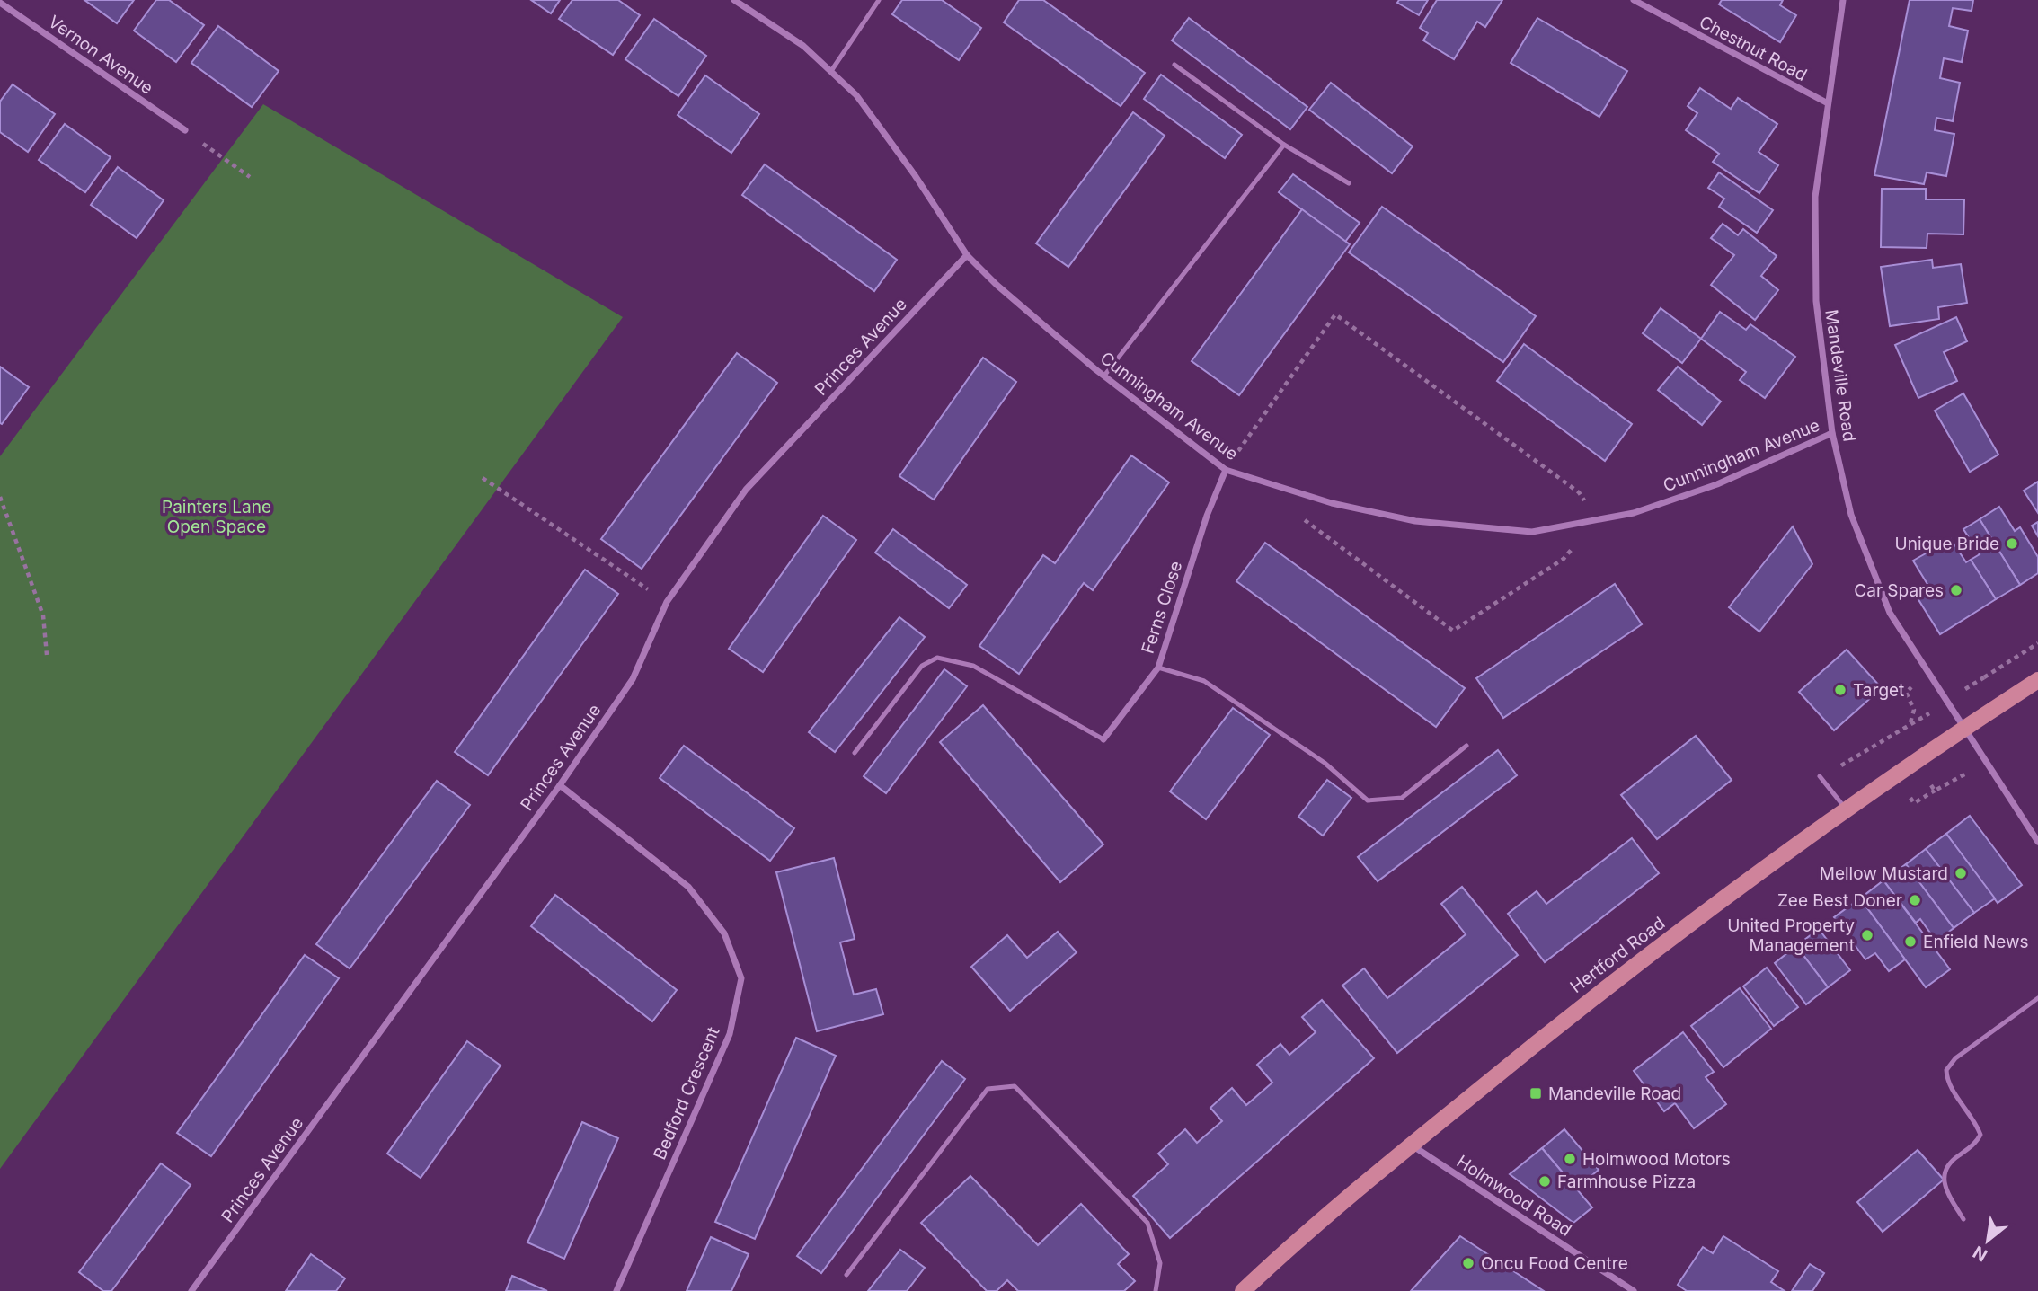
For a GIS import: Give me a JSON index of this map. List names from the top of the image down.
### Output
{
  "streets": {
    "main road": ["Hertford Road"],
    "street": [
      "Chestnut Road",
      "Vernon Avenue",
      "Princes Avenue",
      "Mandeville Road",
      "Cunningham Avenue",
      "Ferns Close",
      "Bedford Crescent",
      "Holmwood Road"
    ]
  },
  "crossings": [
    ["Chestnut Road", "Mandeville Road"],
    ["Princes Avenue", "Cunningham Avenue"],
    ["Princes Avenue", "Bedford Crescent"],
    ["Mandeville Road", "Cunningham Avenue"],
    ["Mandeville Road", "Hertford Road"],
    ["Cunningham Avenue", "Ferns Close"],
    ["Hertford Road", "Holmwood Road"]
  ],
  "parks": ["Painters Lane Open Space"],
  "places": {
    "other": [
      "Unique Bride",
      "Car Spares",
      "Target",
      "Mellow Mustard",
      "Zee Best Doner",
      "United Property Management",
      "Enfield News",
      "Holmwood Motors",
      "Farmhouse Pizza",
      "Oncu Food Centre"
    ],
    "transit": ["Mandeville Road"]
  },
  "north": "bottom left"
}
